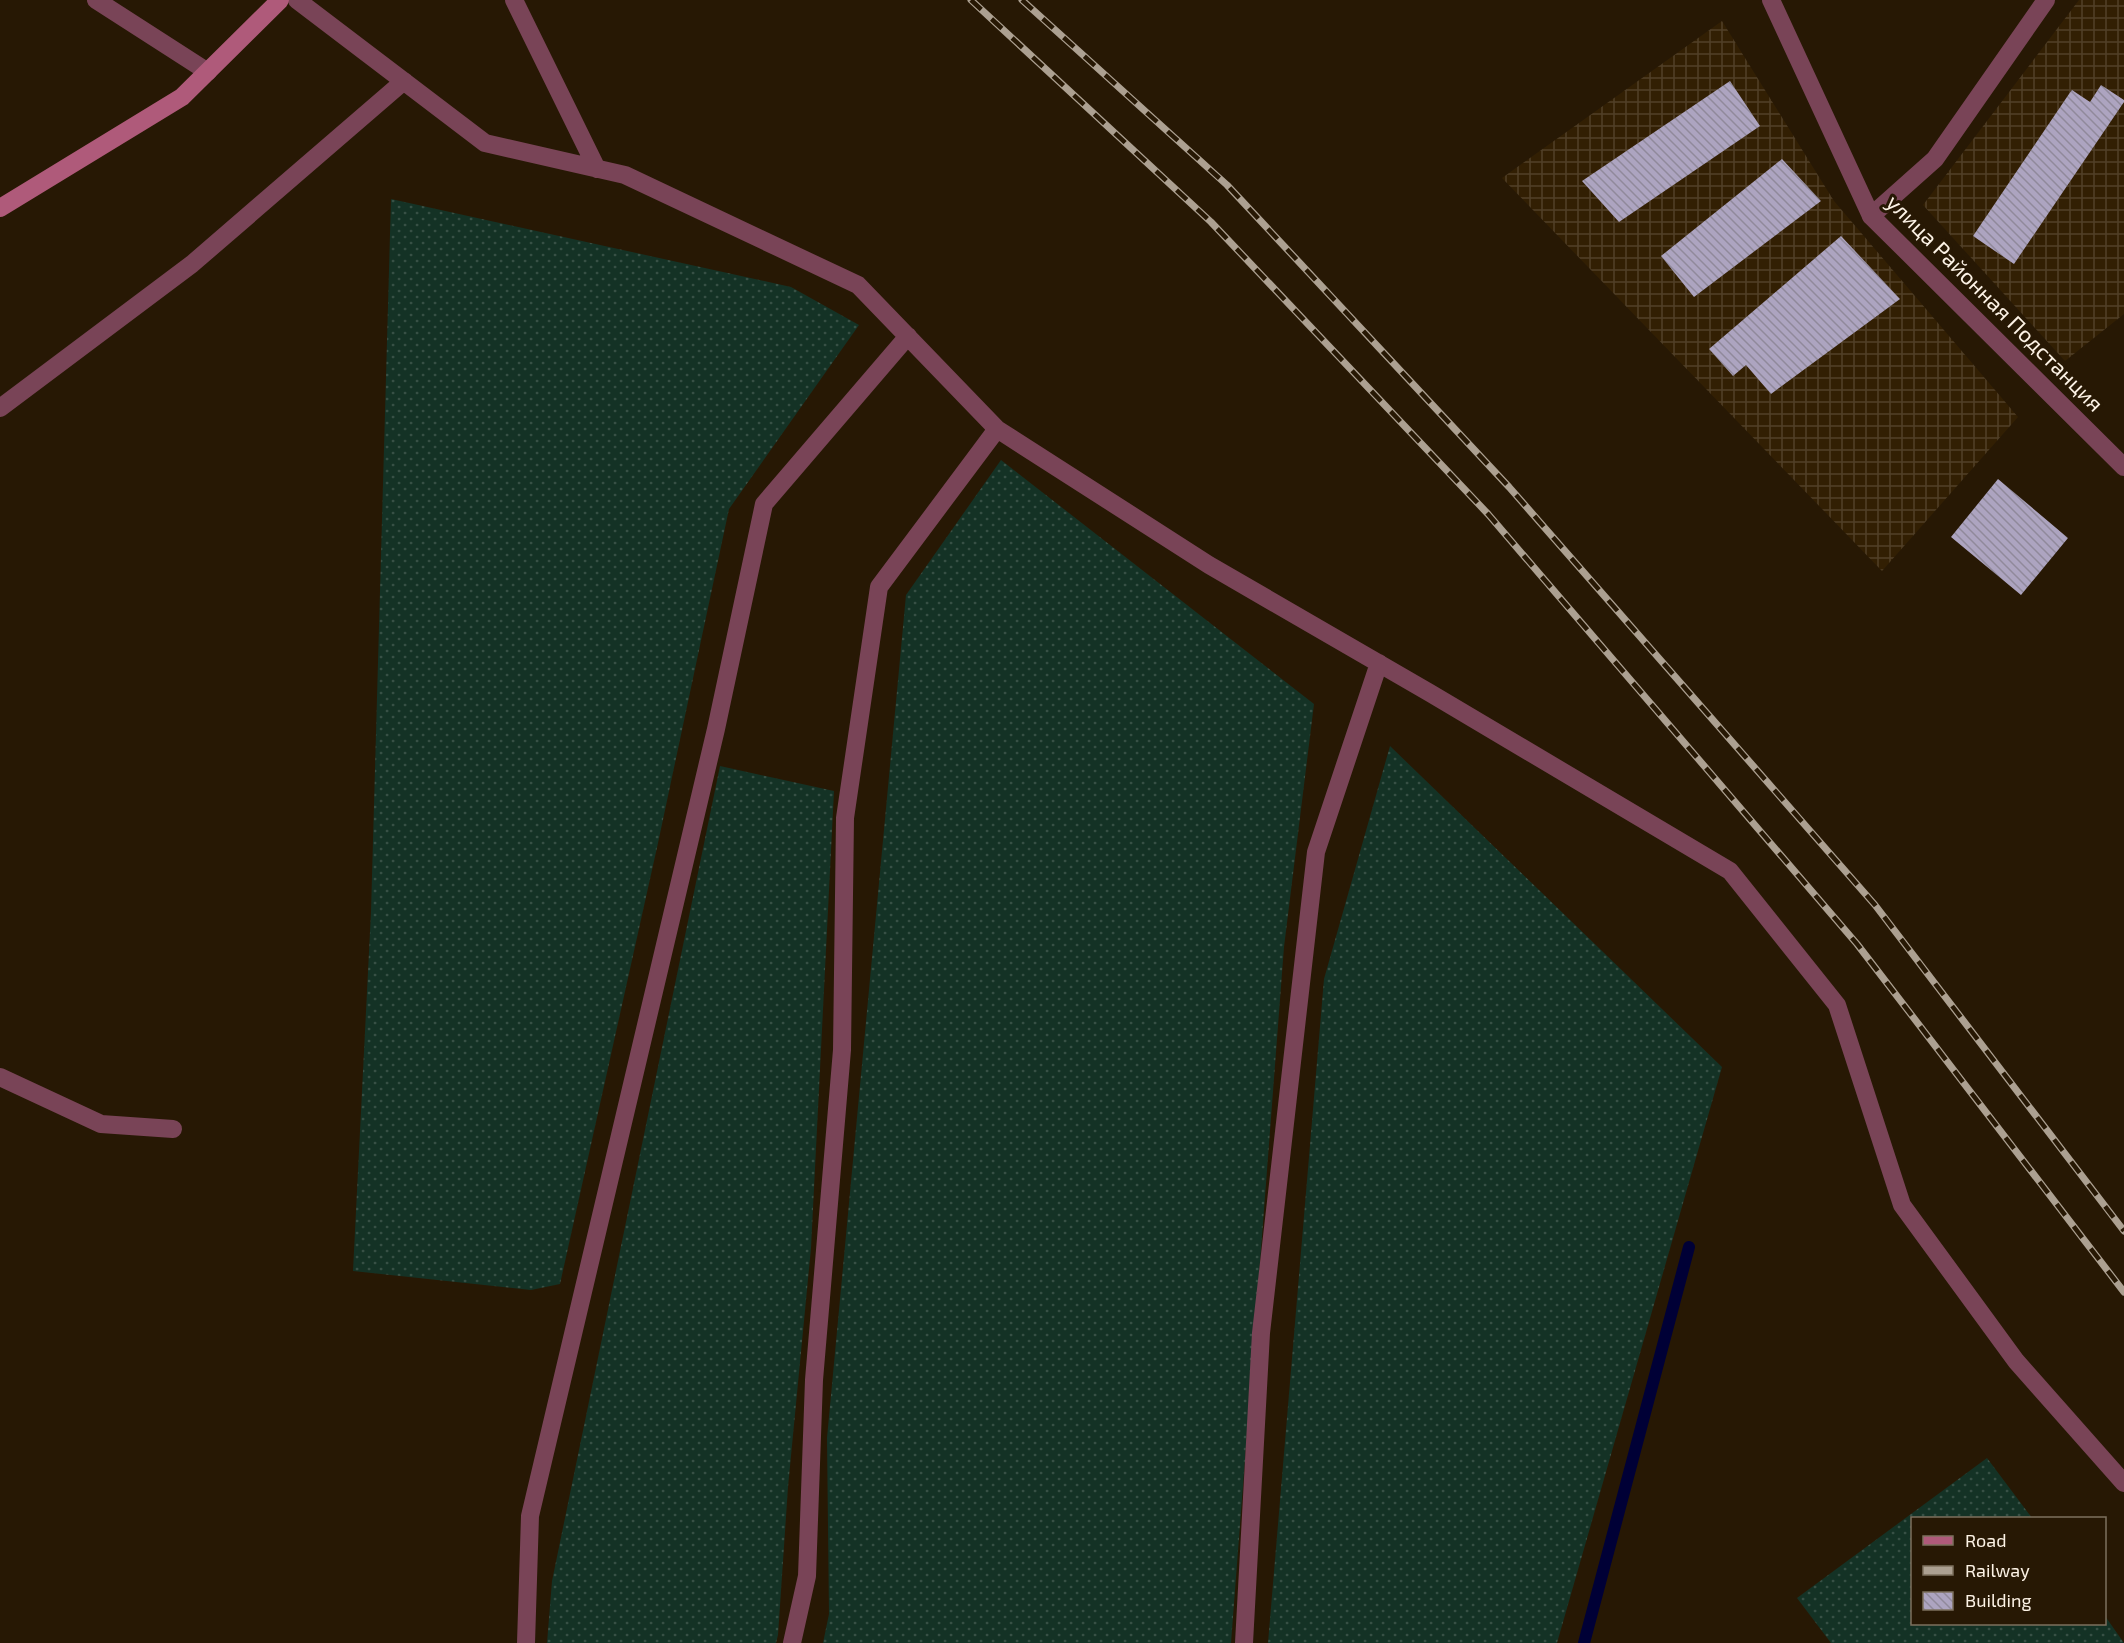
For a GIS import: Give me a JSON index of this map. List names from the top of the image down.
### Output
{
  "streets": {
    "street": ["улица Районная Подстанция"]
  },
  "legend": ["Road", "Railway", "Building"]
}
